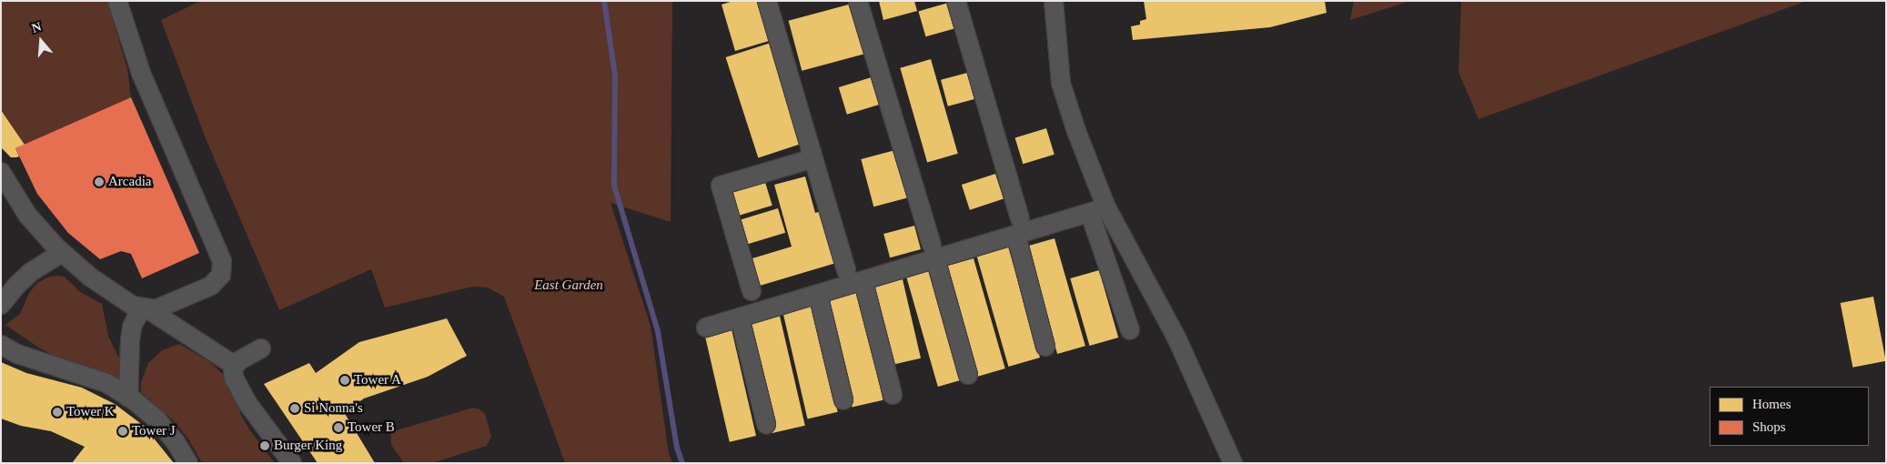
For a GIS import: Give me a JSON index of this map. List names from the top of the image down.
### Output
{
  "parks": ["East Garden"],
  "places": [
    "Arcadia",
    "Tower A",
    "Si Nonna's",
    "Tower K",
    "Tower B",
    "Tower J",
    "Burger King"
  ],
  "legend": ["Homes", "Shops"],
  "north": "top"
}
